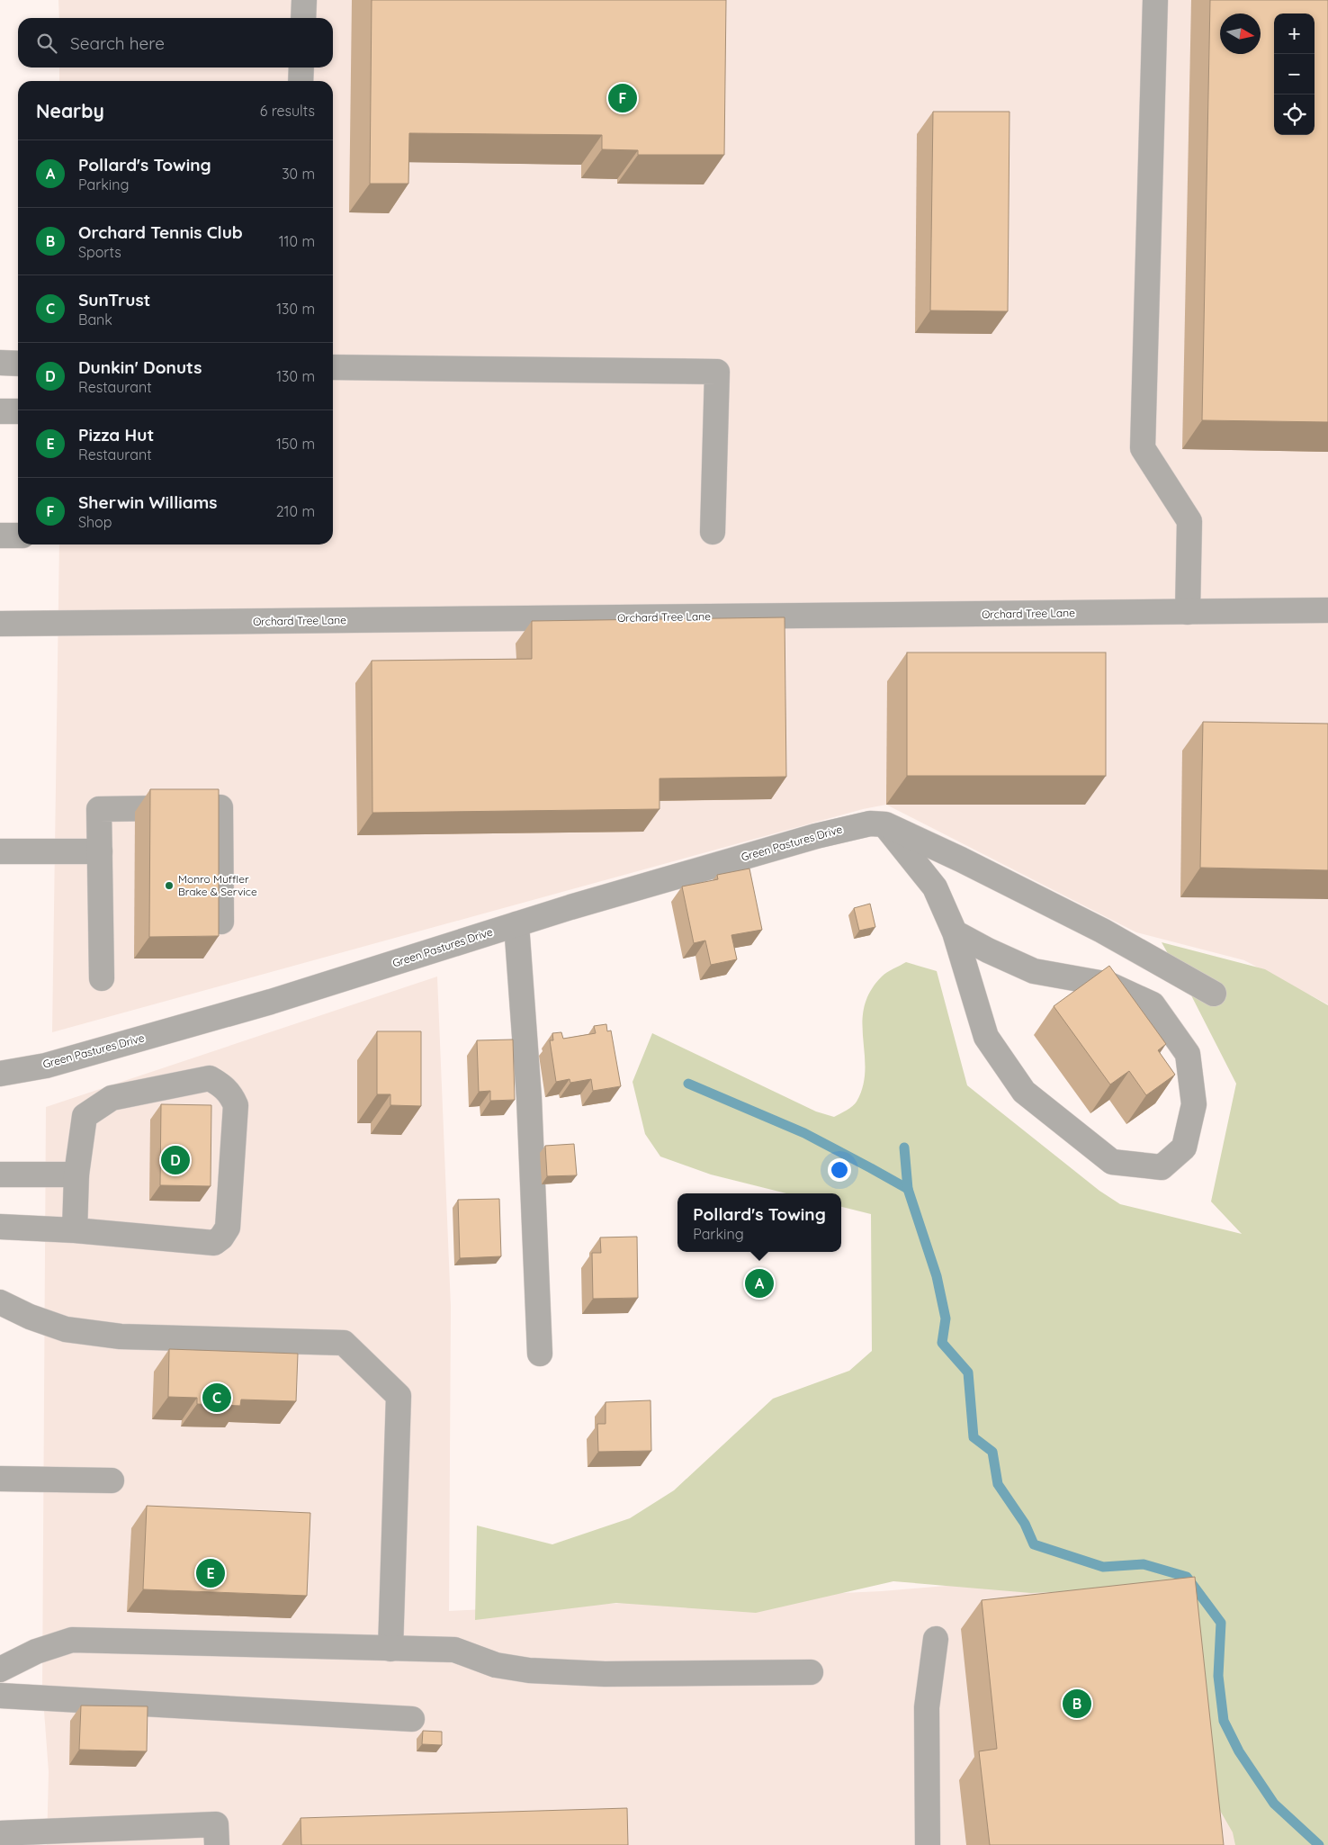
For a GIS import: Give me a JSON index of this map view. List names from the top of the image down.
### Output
{
  "streets": {
    "street": ["Orchard Tree Lane", "Green Pastures Drive"]
  },
  "places": ["Monro Muffler Brake & Service"],
  "north": "right",
  "page": {
    "map_buttons": ["+", "−"],
    "search": "Search here",
    "heading": ["Nearby", "6 results"],
    "pins": [
      "F",
      "D",
      "A",
      "C",
      "E",
      "B"
    ],
    "list": [
      {
        "mark": "A",
        "name": "Pollard's Towing",
        "note": "Parking",
        "value": "30 m"
      },
      {
        "mark": "B",
        "name": "Orchard Tennis Club",
        "note": "Sports",
        "value": "110 m"
      },
      {
        "mark": "C",
        "name": "SunTrust",
        "note": "Bank",
        "value": "130 m"
      },
      {
        "mark": "D",
        "name": "Dunkin' Donuts",
        "note": "Restaurant",
        "value": "130 m"
      },
      {
        "mark": "E",
        "name": "Pizza Hut",
        "note": "Restaurant",
        "value": "150 m"
      },
      {
        "mark": "F",
        "name": "Sherwin Williams",
        "note": "Shop",
        "value": "210 m"
      }
    ],
    "popup": ["Pollard's Towing", "Parking"]
  }
}
